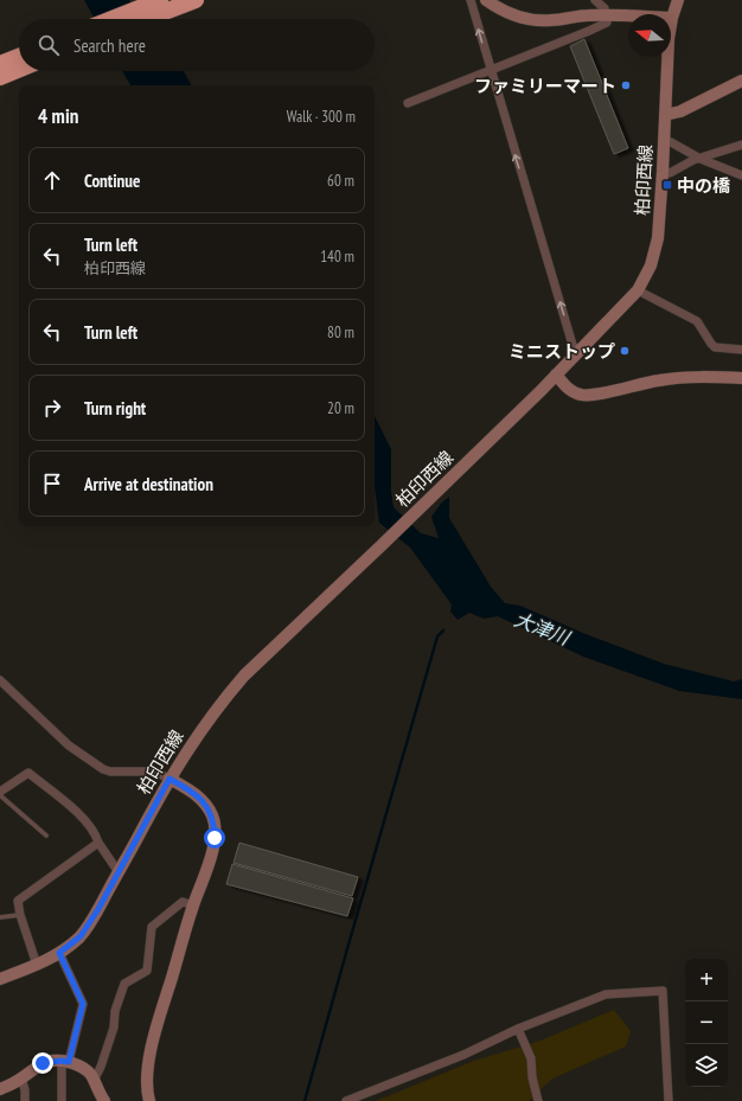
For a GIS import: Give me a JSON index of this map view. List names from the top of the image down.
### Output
{
  "streets": {
    "main road": ["柏印西線"]
  },
  "water": ["大津川"],
  "places": {
    "other": ["ファミリーマート", "ミニストップ"],
    "transit": ["中の橋"]
  },
  "north": "left",
  "page": {
    "search": "Search here",
    "heading": ["4 min", "Walk · 300 m"],
    "list": [
      ["Continue", "60 m"],
      ["Turn left", "柏印西線", "140 m"],
      ["Turn left", "80 m"],
      ["Turn right", "20 m"],
      "Arrive at destination"
    ],
    "map_buttons": ["+", "−"]
  }
}
